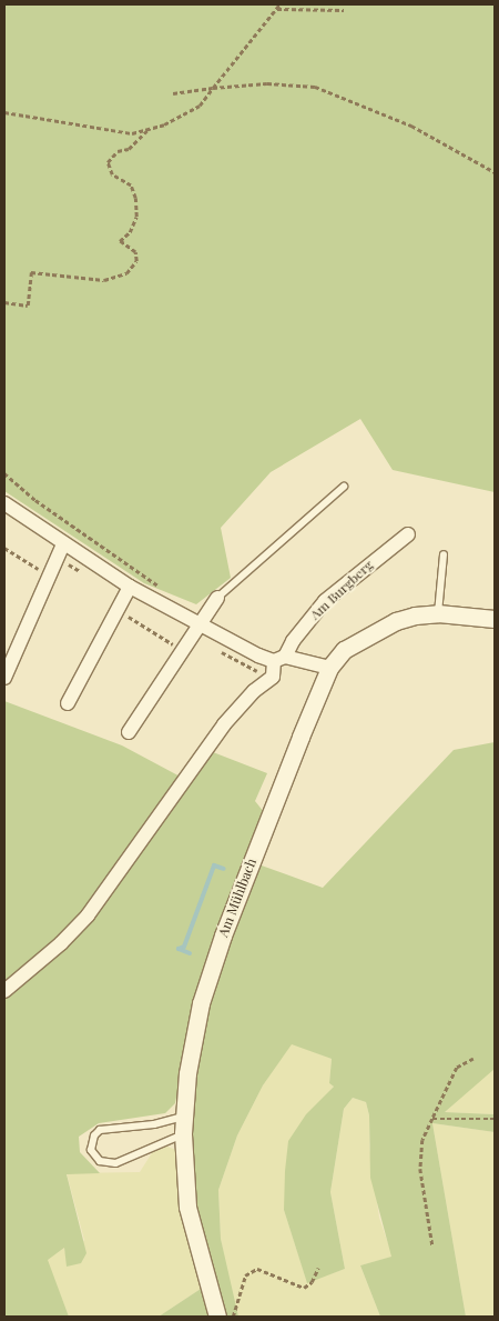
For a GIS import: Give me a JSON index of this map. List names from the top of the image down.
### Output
{
  "streets": {
    "street": ["Am Burgberg", "Am Mühlbach"]
  }
}
